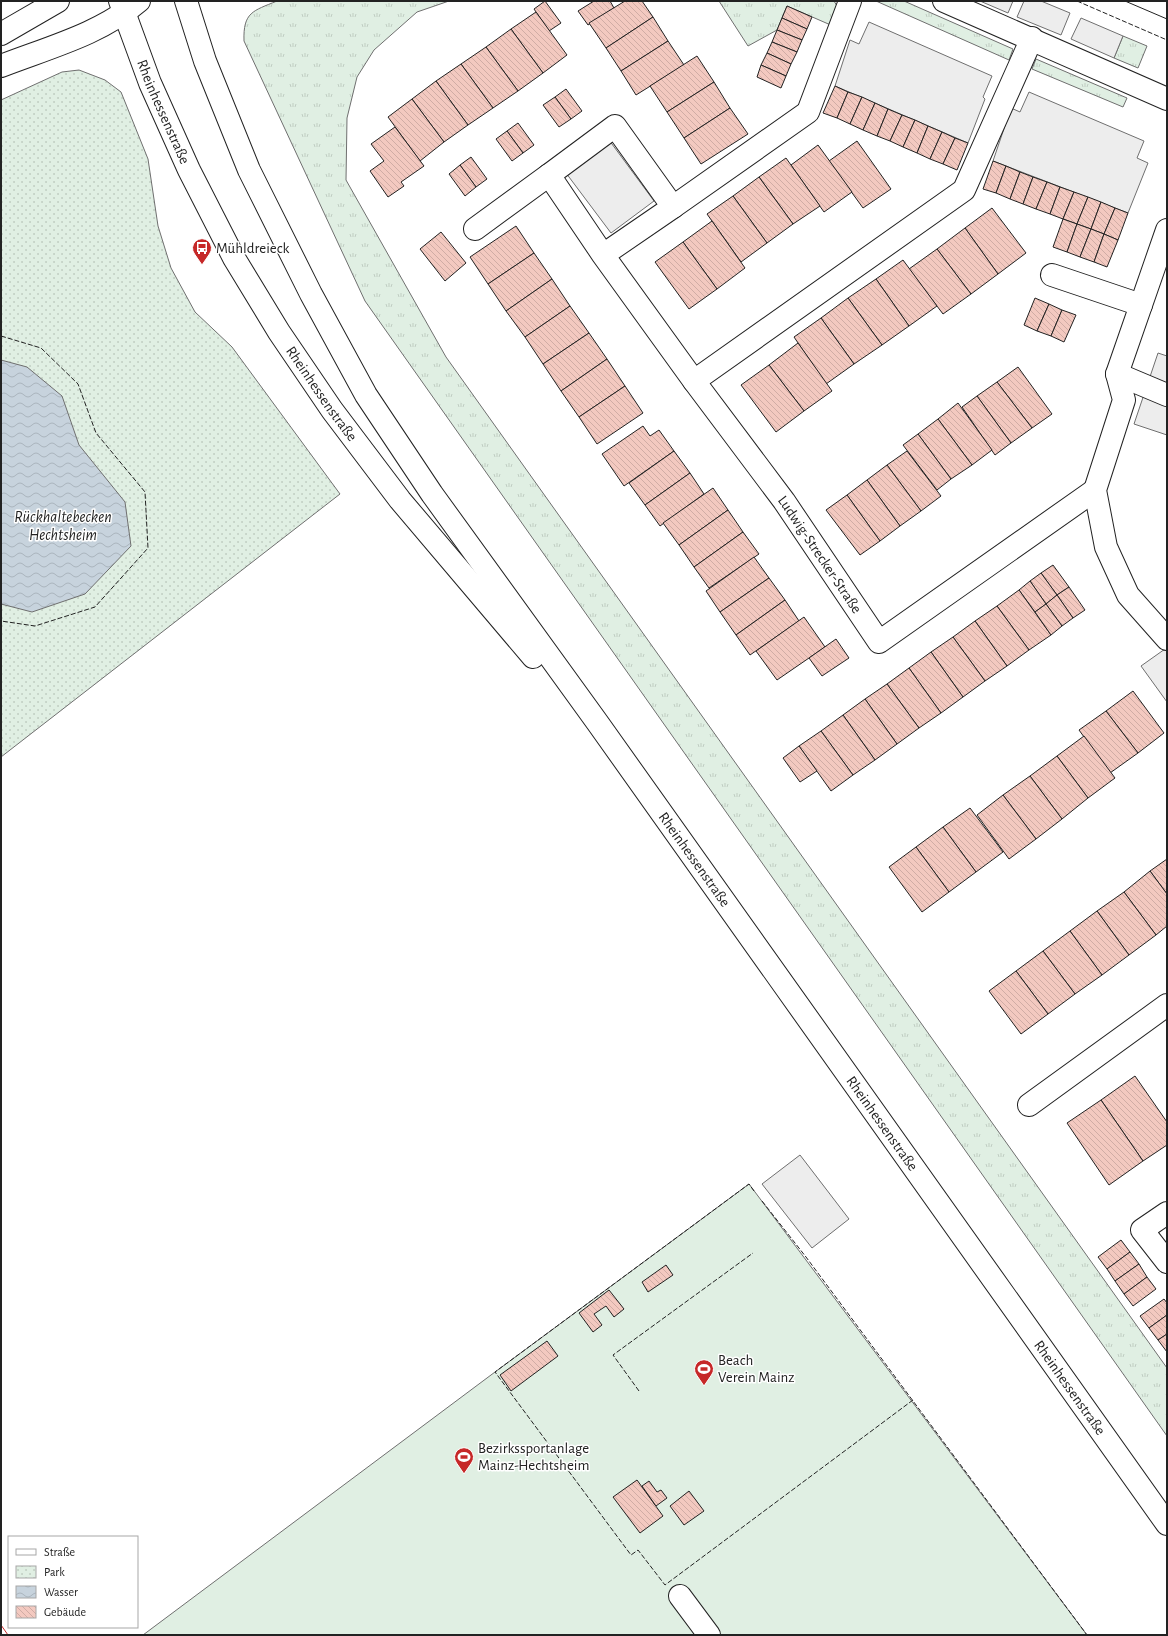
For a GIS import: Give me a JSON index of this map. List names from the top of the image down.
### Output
{
  "streets": {
    "main road": ["Rheinhessenstraße", "Ludwig-Strecker-Straße"]
  },
  "water": ["Rückhaltebecken Hechtsheim"],
  "places": {
    "bus stop": ["Mühldreieck"],
    "sports": ["Beach Verein Mainz", "Bezirkssportanlage Mainz-Hechtsheim"]
  },
  "legend": [
    "Straße",
    "Park",
    "Wasser",
    "Gebäude"
  ]
}
